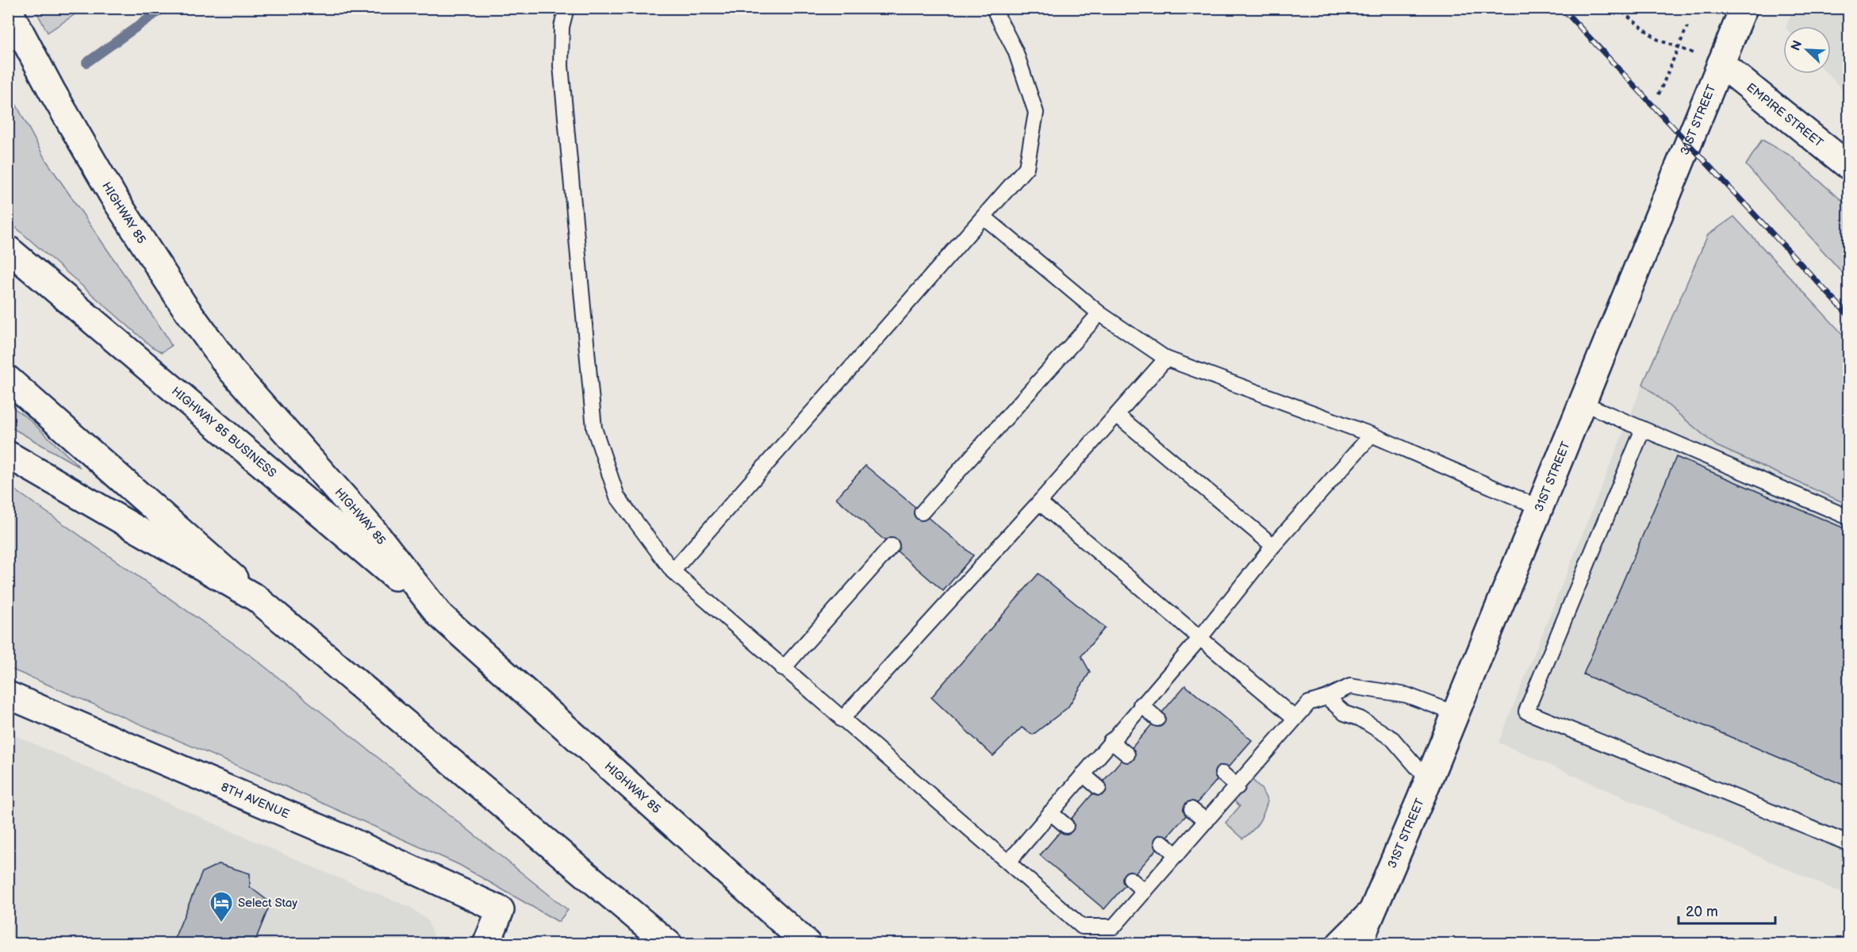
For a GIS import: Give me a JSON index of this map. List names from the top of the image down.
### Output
{
  "streets": {
    "main road": [
      "EMPIRE STREET",
      "31ST STREET",
      "HIGHWAY 85",
      "HIGHWAY 85 BUSINESS",
      "8TH AVENUE"
    ]
  },
  "crossings": [
    ["EMPIRE STREET", "31ST STREET"],
    ["HIGHWAY 85", "HIGHWAY 85 BUSINESS"]
  ],
  "places": {
    "hotel": ["Select Stay"]
  },
  "scale_bar": "20 m",
  "north": "top left"
}
